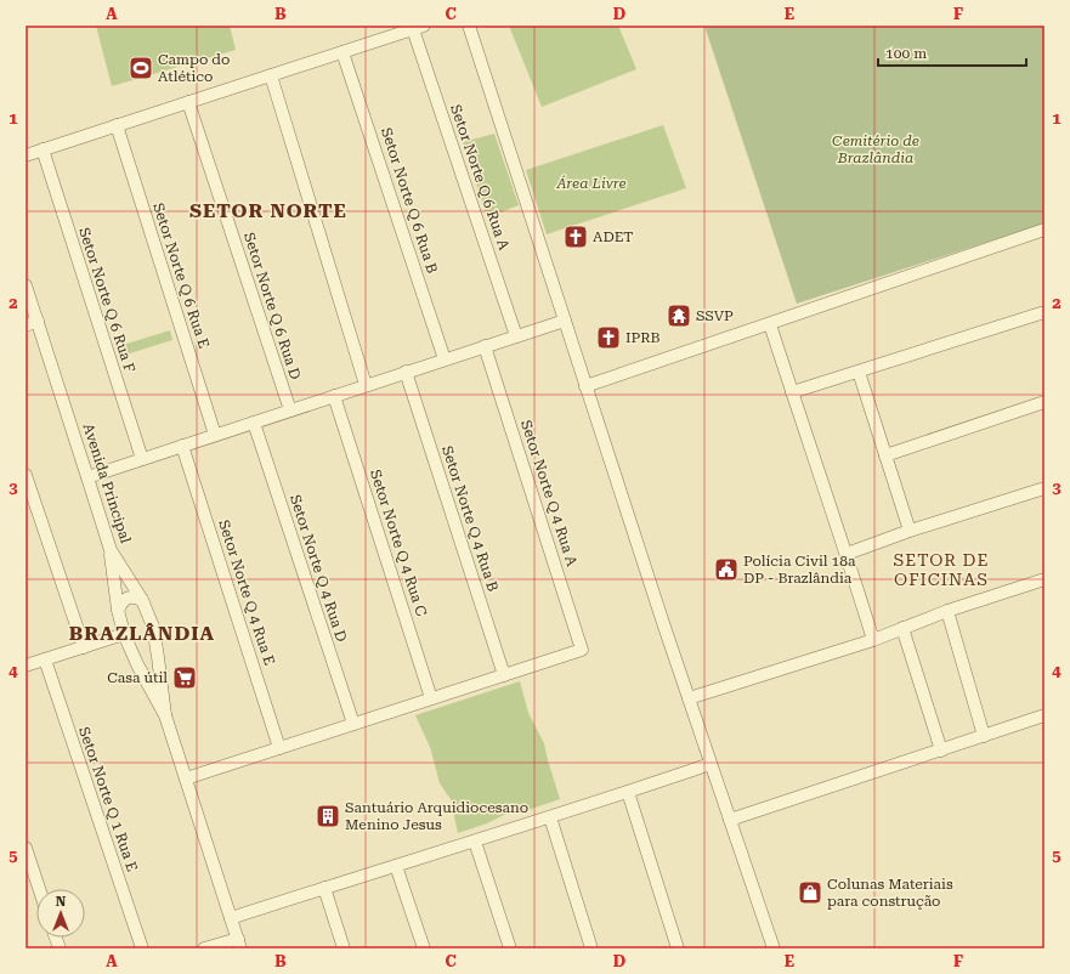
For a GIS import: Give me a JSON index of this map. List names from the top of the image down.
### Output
{
  "streets": {
    "street": [
      "Setor Norte Q 6 Rua A",
      "Setor Norte Q 6 Rua B",
      "Setor Norte Q 6 Rua E",
      "Setor Norte Q 6 Rua F",
      "Setor Norte Q 6 Rua D",
      "Avenida Principal",
      "Setor Norte Q 4 Rua A",
      "Setor Norte Q 4 Rua B",
      "Setor Norte Q 4 Rua C",
      "Setor Norte Q 4 Rua D",
      "Setor Norte Q 4 Rua E",
      "Setor Norte Q 1 Rua E"
    ]
  },
  "crossings": [
    ["Setor Norte Q 4 Rua A", "Setor Norte Q 4 Rua B"]
  ],
  "districts": ["SETOR NORTE", "SETOR DE OFICINAS", "BRAZLÂNDIA"],
  "parks": ["Cemitério de Brazlândia", "Área Livre"],
  "places": {
    "sports": ["Campo do Atlético"],
    "church": ["ADET", "IPRB"],
    "temple": ["SSVP"],
    "public building": ["Polícia Civil 18a DP - Brazlândia"],
    "supermarket": ["Casa útil"],
    "building": ["Santuário Arquidiocesano Menino Jesus"],
    "shop": ["Colunas Materiais para construção"]
  },
  "scale_bar": "100 m",
  "north": "top",
  "grid": {
    "columns": [
      "A",
      "B",
      "C",
      "D",
      "E",
      "F"
    ],
    "rows": [
      "1",
      "2",
      "3",
      "4",
      "5"
    ]
  }
}
